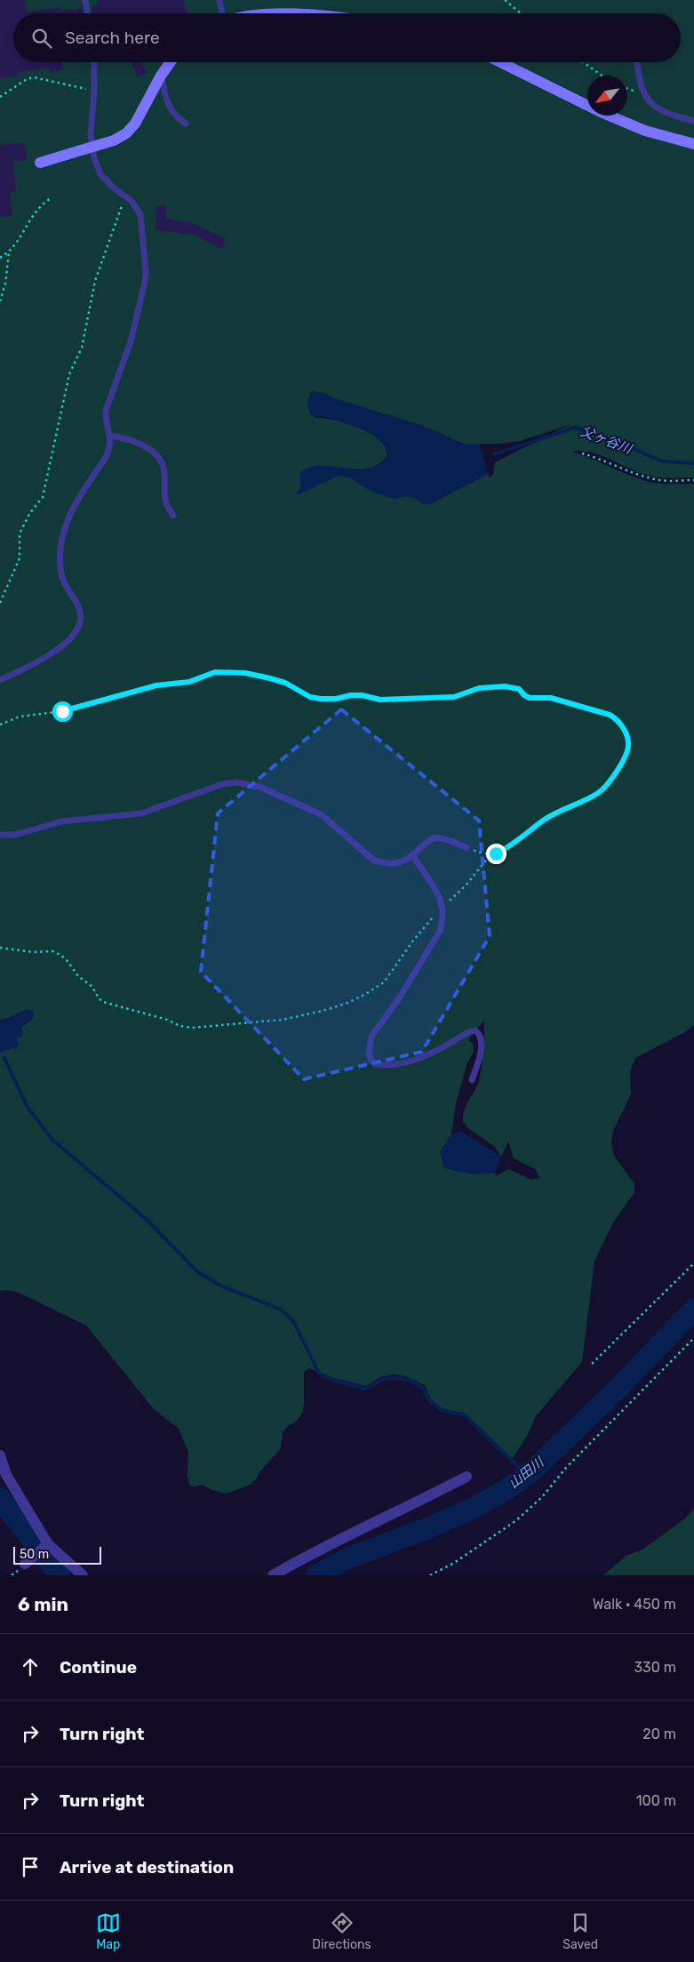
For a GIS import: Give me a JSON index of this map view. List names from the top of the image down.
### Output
{
  "water": ["父ヶ谷川", "山田川"],
  "scale_bar": "50 m",
  "north": "bottom left",
  "page": {
    "search": "Search here",
    "scale": "50 m",
    "heading": ["6 min", "Walk · 450 m"],
    "list": [
      ["Continue", "330 m"],
      ["Turn right", "20 m"],
      ["Turn right", "100 m"],
      "Arrive at destination"
    ],
    "nav": ["Map", "Directions", "Saved"]
  }
}
